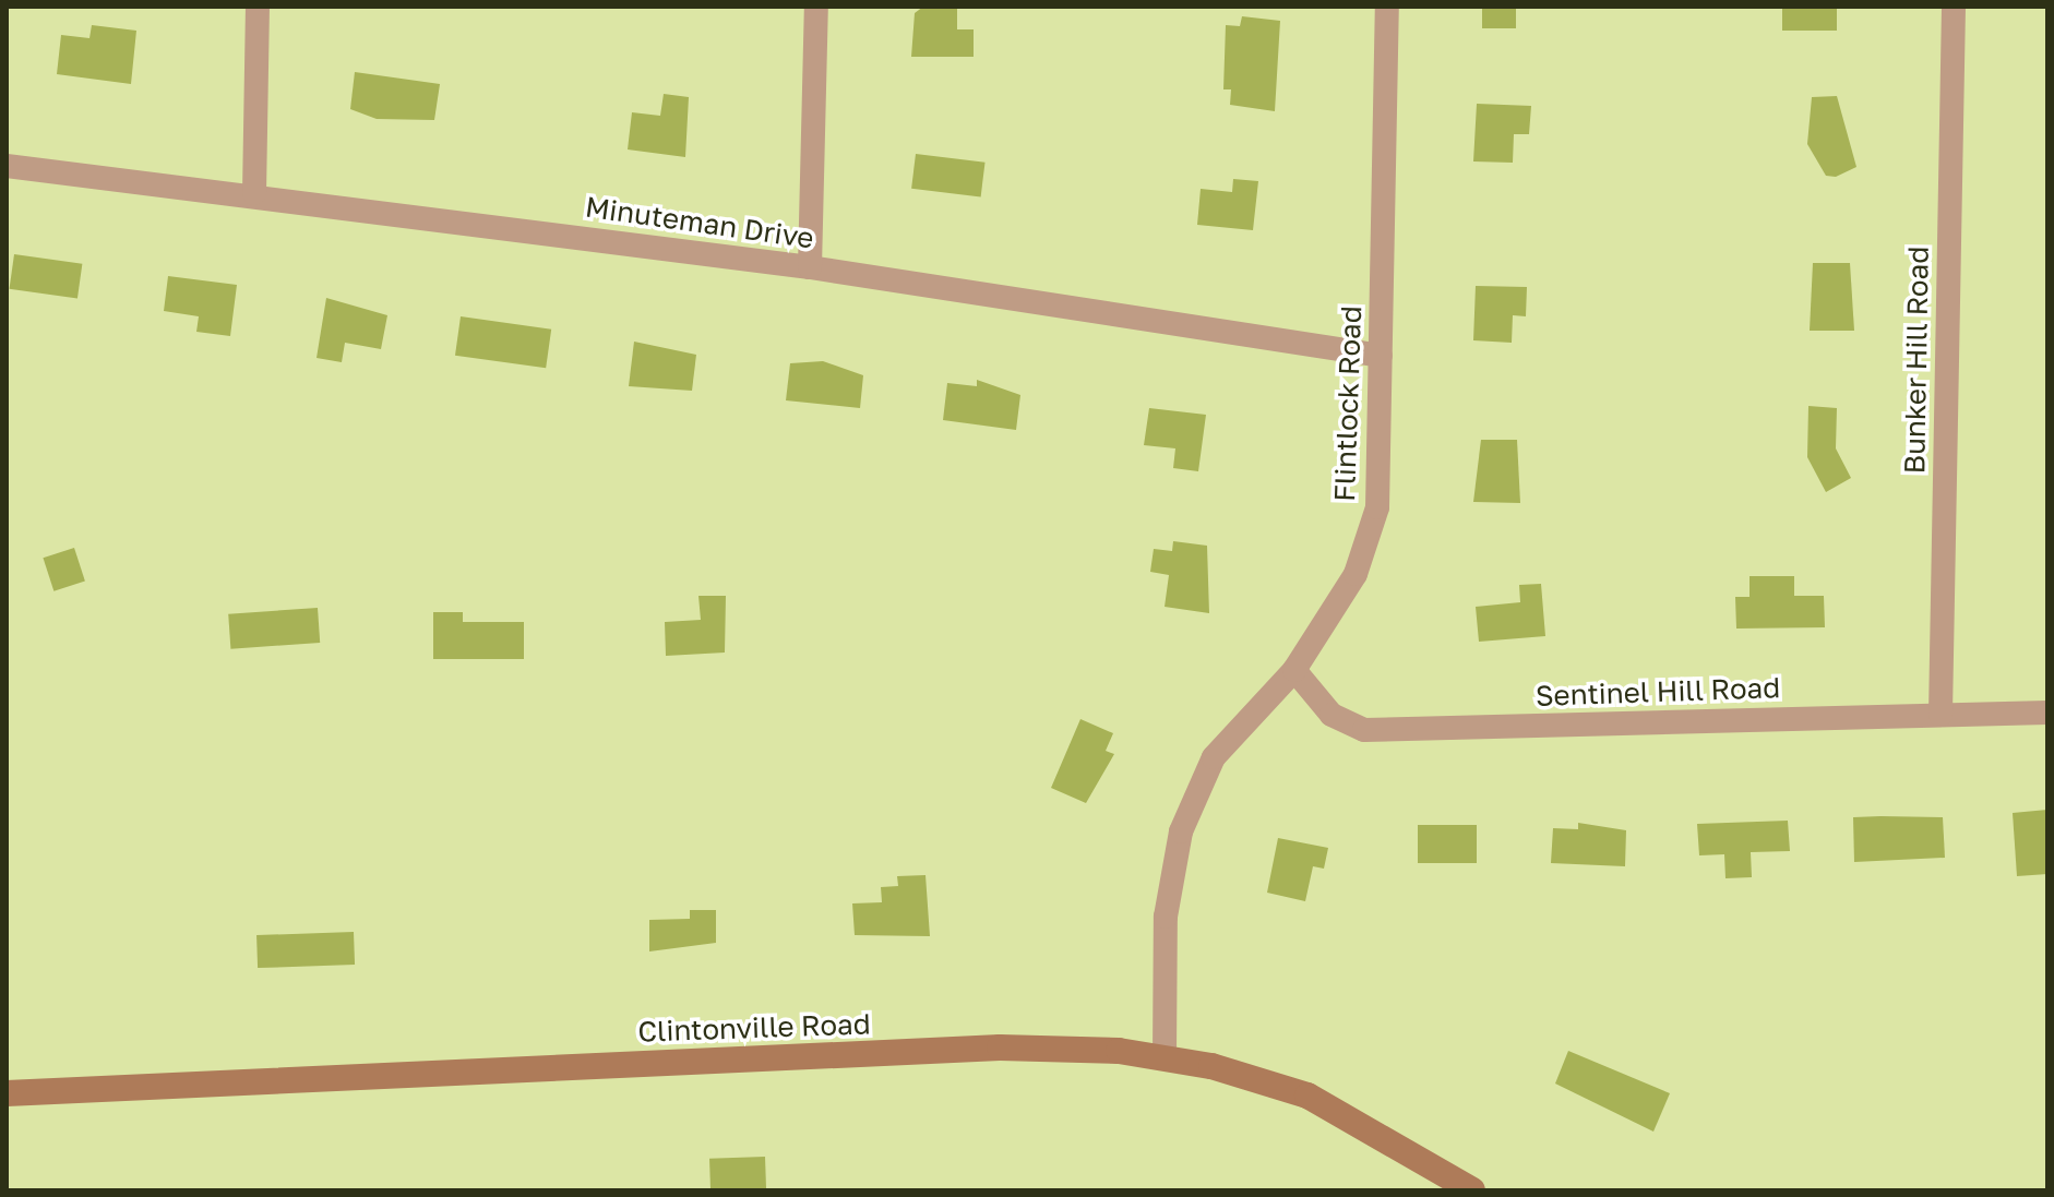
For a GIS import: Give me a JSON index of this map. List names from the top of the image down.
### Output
{
  "streets": {
    "street": [
      "Minuteman Drive",
      "Bunker Hill Road",
      "Flintlock Road",
      "Sentinel Hill Road",
      "Clintonville Road"
    ]
  },
  "crossings": [
    ["Minuteman Drive", "Flintlock Road"],
    ["Bunker Hill Road", "Sentinel Hill Road"],
    ["Flintlock Road", "Sentinel Hill Road"],
    ["Flintlock Road", "Clintonville Road"]
  ]
}
